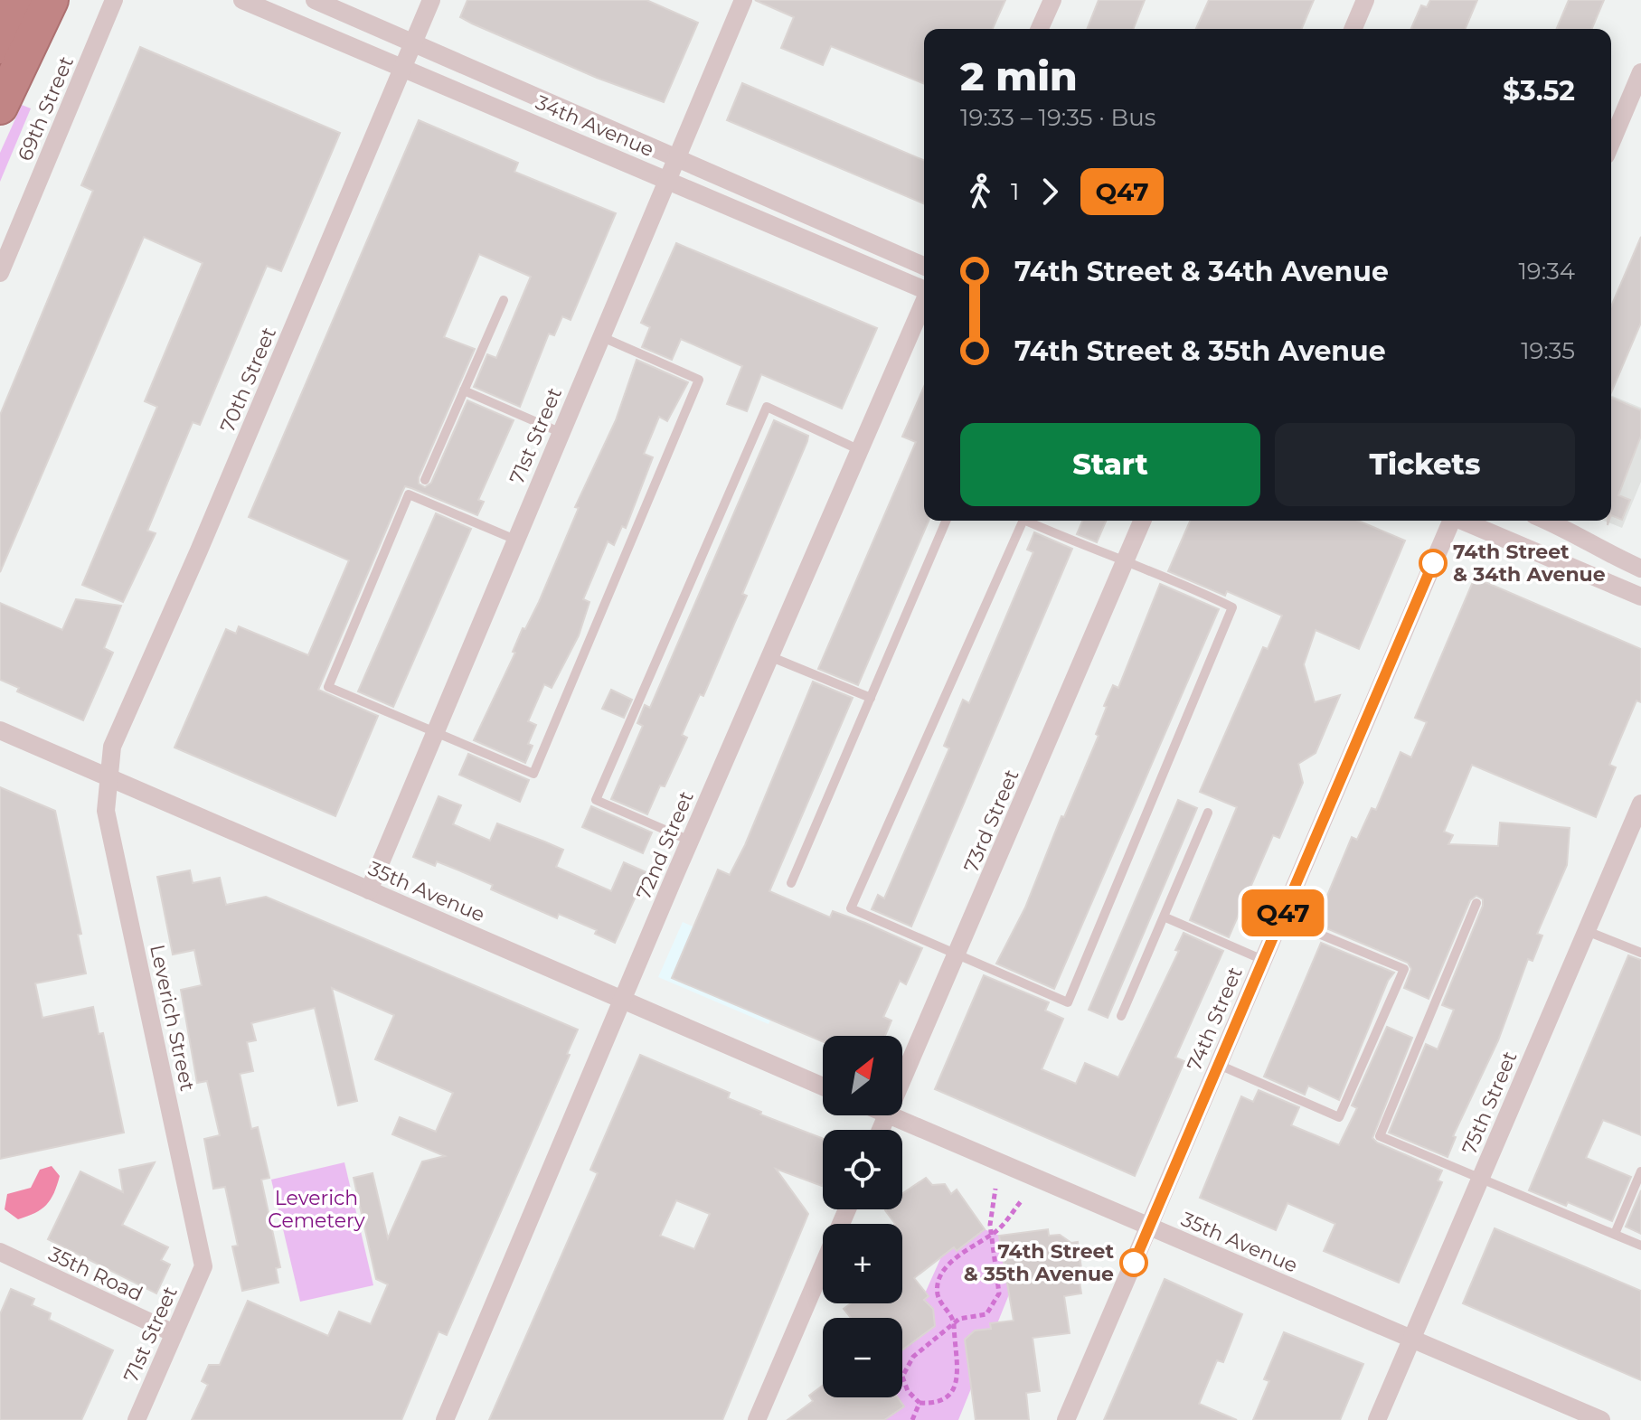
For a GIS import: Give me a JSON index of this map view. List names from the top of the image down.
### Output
{
  "streets": {
    "street": [
      "69th Street",
      "34th Avenue",
      "70th Street",
      "71st Street",
      "73rd Street",
      "72nd Street",
      "35th Avenue",
      "Leverich Street",
      "74th Street",
      "75th Street",
      "35th Road"
    ]
  },
  "crossings": [
    ["34th Avenue", "70th Street"],
    ["34th Avenue", "71st Street"],
    ["70th Street", "35th Avenue"],
    ["70th Street", "Leverich Street"],
    ["71st Street", "35th Avenue"],
    ["71st Street", "Leverich Street"],
    ["71st Street", "35th Road"],
    ["72nd Street", "35th Avenue"],
    ["35th Avenue", "Leverich Street"],
    ["35th Avenue", "74th Street"],
    ["35th Avenue", "75th Street"]
  ],
  "parks": ["Leverich Cemetery"],
  "places": ["74th Street & 34th Avenue", "74th Street & 35th Avenue"],
  "lines": ["bus line Q47"],
  "north": "top right",
  "page": {
    "on_map": "Q47",
    "heading": ["2 min", "19:33 – 19:35 · Bus", "$3.52"],
    "legs": ["1", "Q47"],
    "list": [
      {
        "name": "74th Street & 34th Avenue",
        "value": "19:34"
      },
      {
        "name": "74th Street & 35th Avenue",
        "value": "19:35"
      }
    ],
    "buttons": ["Start", "Tickets"],
    "map_buttons": ["+", "−"]
  }
}
